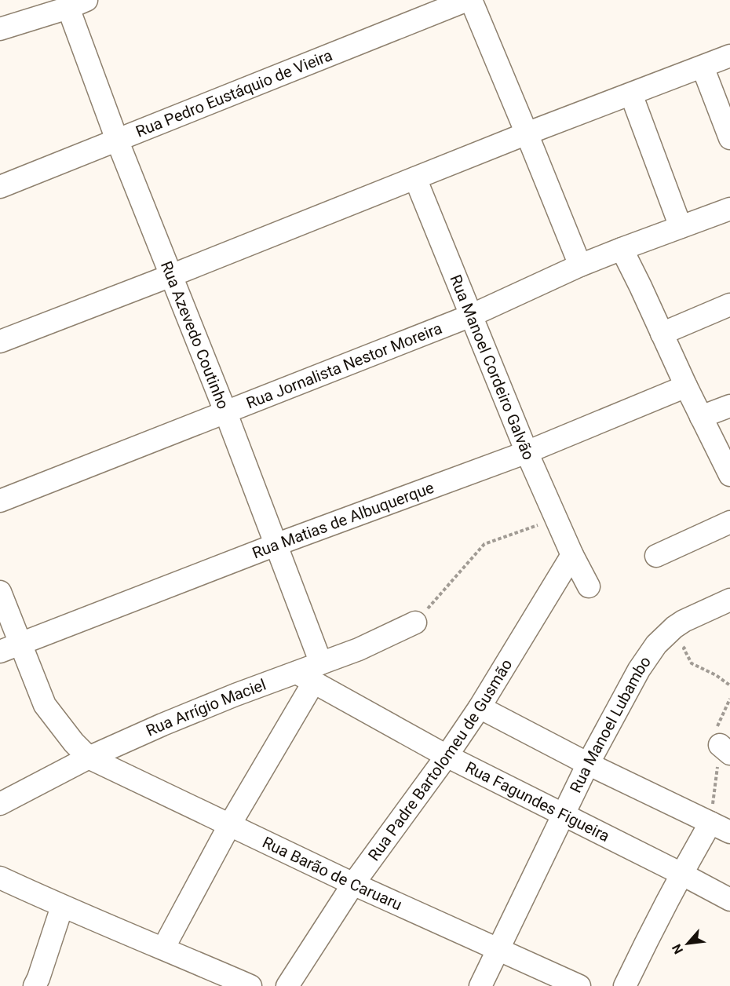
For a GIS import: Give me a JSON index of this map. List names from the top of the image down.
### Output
{
  "streets": {
    "street": [
      "Rua Pedro Eustáquio de Vieira",
      "Rua Azevedo Coutinho",
      "Rua Jornalista Nestor Moreira",
      "Rua Manoel Cordeiro Galvão",
      "Rua Matias de Albuquerque",
      "Rua Arrígio Maciel",
      "Rua Manoel Lubambo",
      "Rua Padre Bartolomeu de Gusmão",
      "Rua Fagundes Figueira",
      "Rua Barão de Caruaru"
    ]
  },
  "crossings": [
    ["Rua Pedro Eustáquio de Vieira", "Rua Azevedo Coutinho"],
    ["Rua Azevedo Coutinho", "Rua Jornalista Nestor Moreira"],
    ["Rua Azevedo Coutinho", "Rua Matias de Albuquerque"],
    ["Rua Azevedo Coutinho", "Rua Arrígio Maciel"],
    ["Rua Azevedo Coutinho", "Rua Fagundes Figueira"],
    ["Rua Jornalista Nestor Moreira", "Rua Manoel Cordeiro Galvão"],
    ["Rua Manoel Cordeiro Galvão", "Rua Matias de Albuquerque"],
    ["Rua Manoel Cordeiro Galvão", "Rua Padre Bartolomeu de Gusmão"],
    ["Rua Matias de Albuquerque", "Rua Barão de Caruaru"],
    ["Rua Arrígio Maciel", "Rua Fagundes Figueira"],
    ["Rua Arrígio Maciel", "Rua Barão de Caruaru"],
    ["Rua Manoel Lubambo", "Rua Fagundes Figueira"],
    ["Rua Manoel Lubambo", "Rua Barão de Caruaru"],
    ["Rua Padre Bartolomeu de Gusmão", "Rua Fagundes Figueira"],
    ["Rua Padre Bartolomeu de Gusmão", "Rua Barão de Caruaru"]
  ],
  "north": "bottom left"
}
